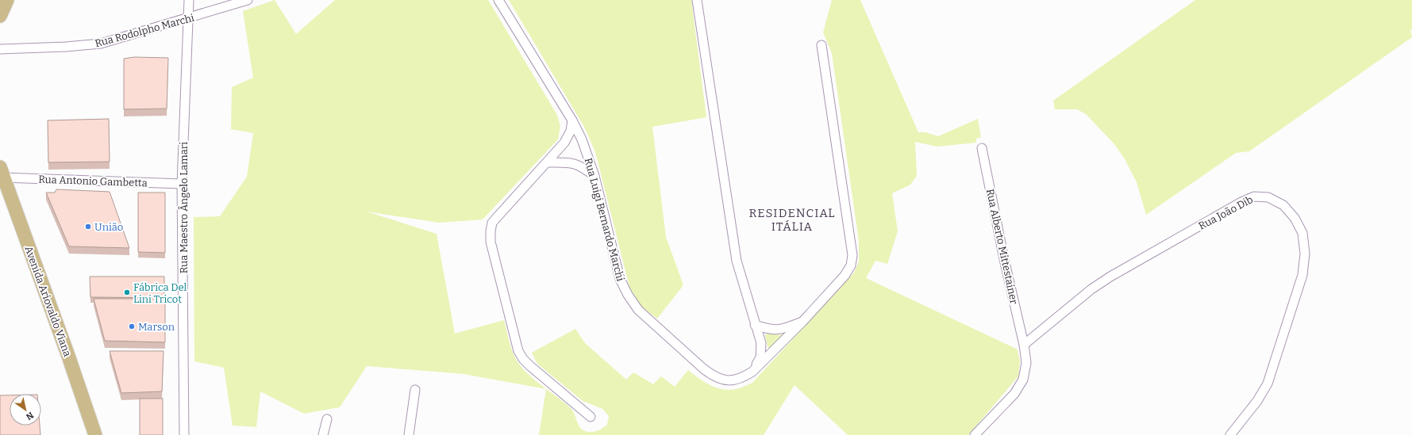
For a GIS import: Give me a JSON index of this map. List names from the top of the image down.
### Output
{
  "streets": {
    "main road": ["Avenida Ariovaldo Viana"],
    "street": [
      "Rua Rodolpho Marchi",
      "Rua Antonio Gambetta",
      "Rua Maestro Ângelo Lamari",
      "Rua João Dib",
      "Rua Luigi Bernardo Marchi",
      "Rua Alberto Mittestainer"
    ]
  },
  "crossings": [
    ["Rua Rodolpho Marchi", "Rua Maestro Ângelo Lamari"],
    ["Rua Antonio Gambetta", "Rua Maestro Ângelo Lamari"],
    ["Rua Antonio Gambetta", "Avenida Ariovaldo Viana"],
    ["Rua João Dib", "Rua Alberto Mittestainer"]
  ],
  "districts": ["RESIDENCIAL ITÁLIA"],
  "places": ["União", "Fábrica Del Lini Tricot", "Marson"],
  "north": "bottom right"
}
